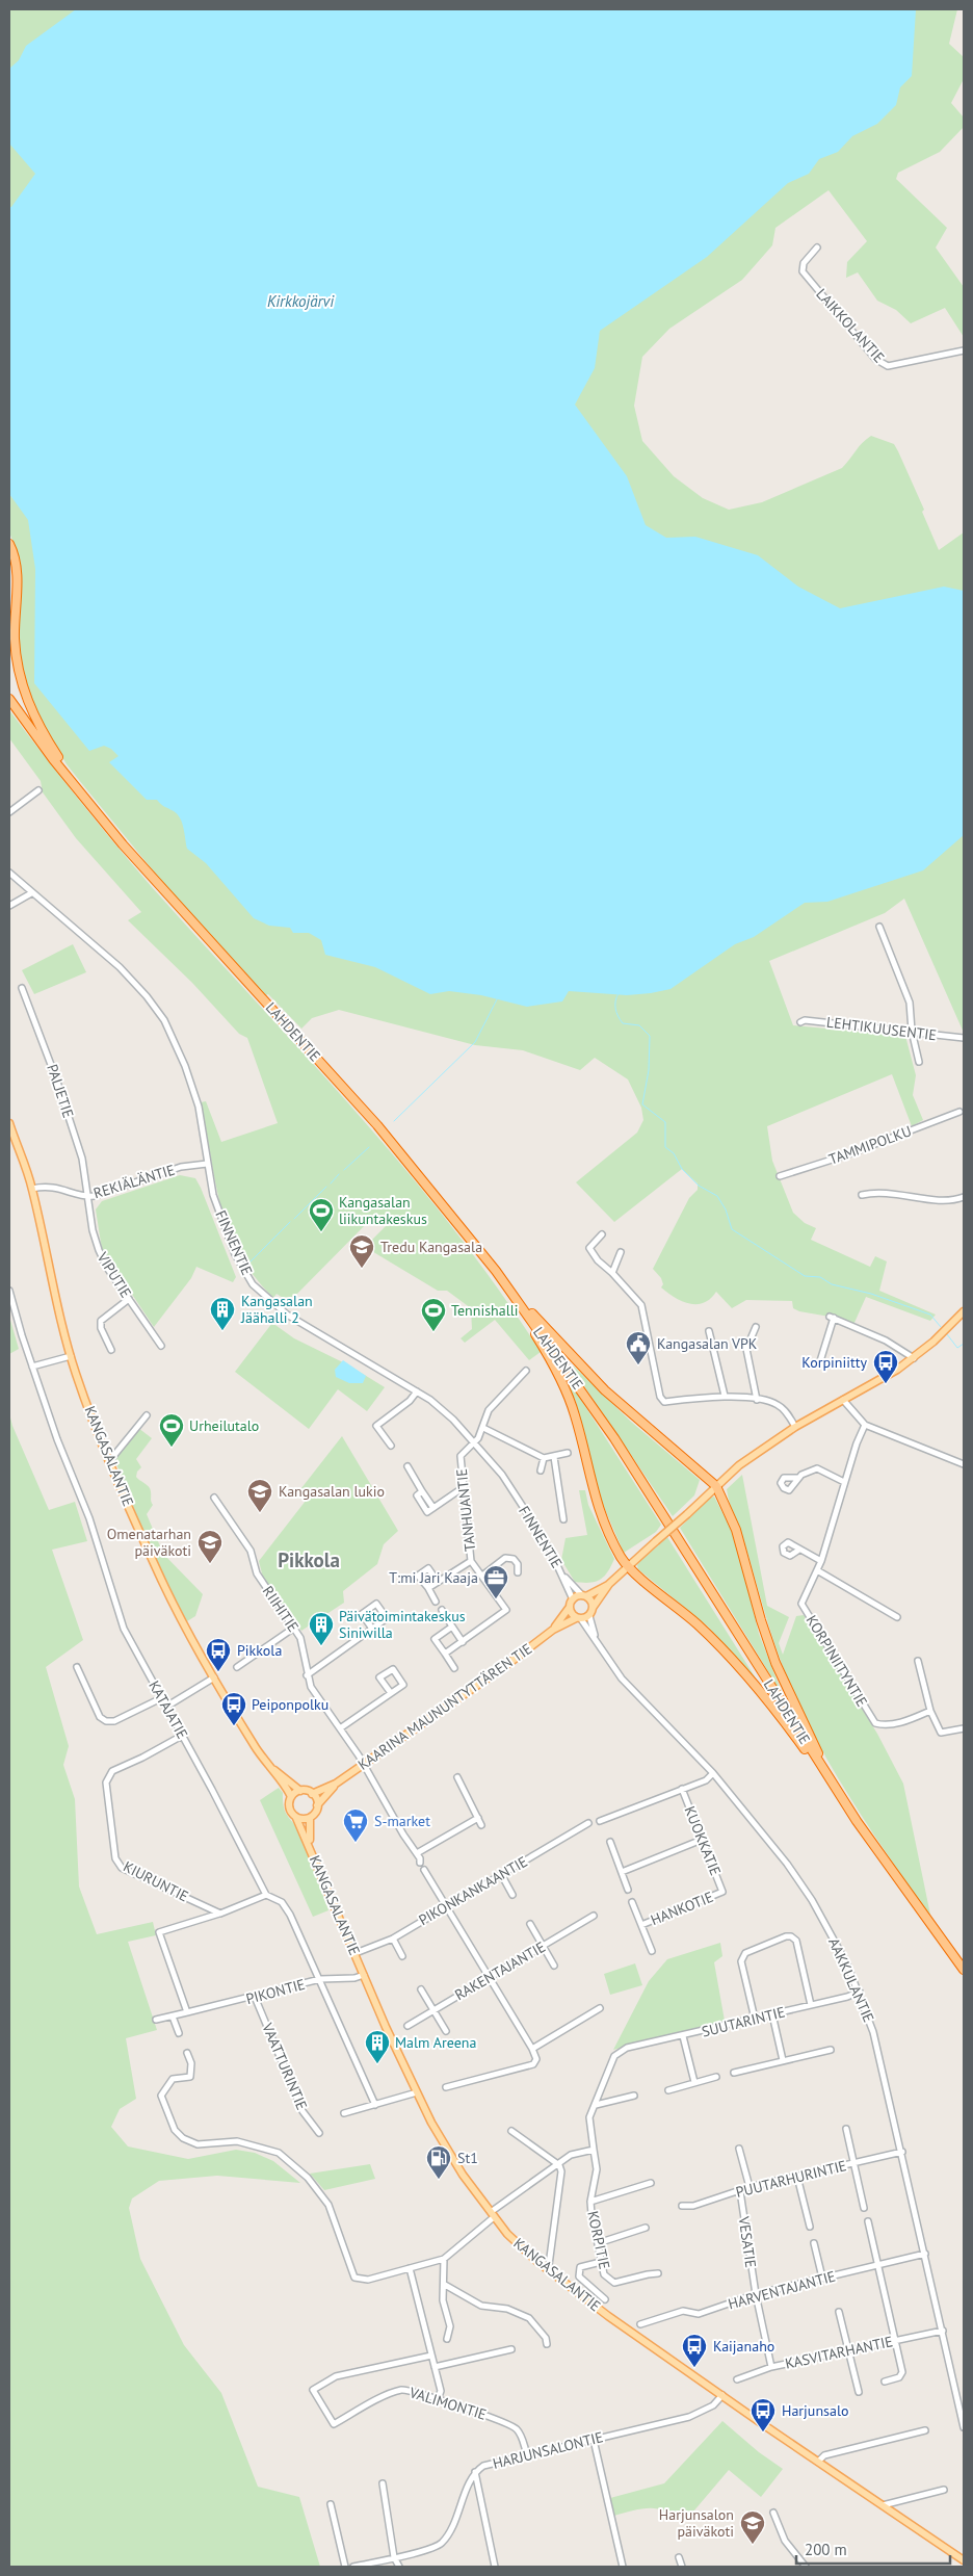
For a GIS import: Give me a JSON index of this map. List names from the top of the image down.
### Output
{
  "streets": {
    "highway": ["LAHDENTIE"],
    "main road": ["KANGASALANTIE", "KAARINA MAUNUNTYTTÄREN TIE"],
    "street": [
      "LAIKKOLANTIE",
      "LEHTIKUUSENTIE",
      "PALJETIE",
      "TAMMIPOLKU",
      "REKIÄLÄNTIE",
      "FINNENTIE",
      "VIPUTIE",
      "TANHUANTIE",
      "RIIHITIE",
      "KORPINIITYNTIE",
      "KATAJATIE",
      "KUOKKATIE",
      "KIURUNTIE",
      "PIKONKANKAANTIE",
      "HANKOTIE",
      "RAKENTAJANTIE",
      "AAKKULANTIE",
      "PIKONTIE",
      "SUUTARINTIE",
      "VAATTURINTIE",
      "PUUTARHURINTIE",
      "KORPITIE",
      "VESATIE",
      "HARVENTAJANTIE",
      "KASVITARHANTIE",
      "VALIMONTIE",
      "HARJUNSALONTIE"
    ]
  },
  "crossings": [
    ["PALJETIE", "REKIÄLÄNTIE"],
    ["PALJETIE", "VIPUTIE"],
    ["REKIÄLÄNTIE", "FINNENTIE"],
    ["REKIÄLÄNTIE", "VIPUTIE"],
    ["REKIÄLÄNTIE", "KANGASALANTIE"],
    ["FINNENTIE", "TANHUANTIE"],
    ["FINNENTIE", "KAARINA MAUNUNTYTTÄREN TIE"],
    ["FINNENTIE", "AAKKULANTIE"],
    ["KANGASALANTIE", "KAARINA MAUNUNTYTTÄREN TIE"],
    ["KANGASALANTIE", "PIKONKANKAANTIE"],
    ["KANGASALANTIE", "PIKONTIE"],
    ["KANGASALANTIE", "HARJUNSALONTIE"],
    ["RIIHITIE", "KAARINA MAUNUNTYTTÄREN TIE"],
    ["KAARINA MAUNUNTYTTÄREN TIE", "AAKKULANTIE"],
    ["KATAJATIE", "KIURUNTIE"],
    ["KATAJATIE", "PIKONTIE"],
    ["KUOKKATIE", "HANKOTIE"],
    ["AAKKULANTIE", "SUUTARINTIE"],
    ["AAKKULANTIE", "PUUTARHURINTIE"],
    ["AAKKULANTIE", "HARVENTAJANTIE"],
    ["AAKKULANTIE", "KASVITARHANTIE"],
    ["PIKONTIE", "VAATTURINTIE"],
    ["SUUTARINTIE", "KORPITIE"],
    ["PUUTARHURINTIE", "VESATIE"],
    ["VESATIE", "HARVENTAJANTIE"],
    ["VESATIE", "KASVITARHANTIE"],
    ["VALIMONTIE", "HARJUNSALONTIE"]
  ],
  "districts": ["Pikkola"],
  "water": ["Kirkkojärvi"],
  "places": {
    "sports": ["Kangasalan liikuntakeskus", "Tennishalli", "Urheilutalo"],
    "school or university": [
      "Tredu Kangasala",
      "Kangasalan lukio",
      "Omenatarhan päiväkoti",
      "Harjunsalon päiväkoti"
    ],
    "building": ["Kangasalan Jäähalli 2", "Päivätoimintakeskus Siniwilla", "Malm Areena"],
    "public building": ["Kangasalan VPK"],
    "bus stop": [
      "Korpiniitty",
      "Pikkola",
      "Peiponpolku",
      "Kaijanaho",
      "Harjunsalo"
    ],
    "office": ["T:mi Jari Kaaja"],
    "supermarket": ["S-market"],
    "fuel station": ["St1"]
  },
  "scale_bar": "200 m"
}
